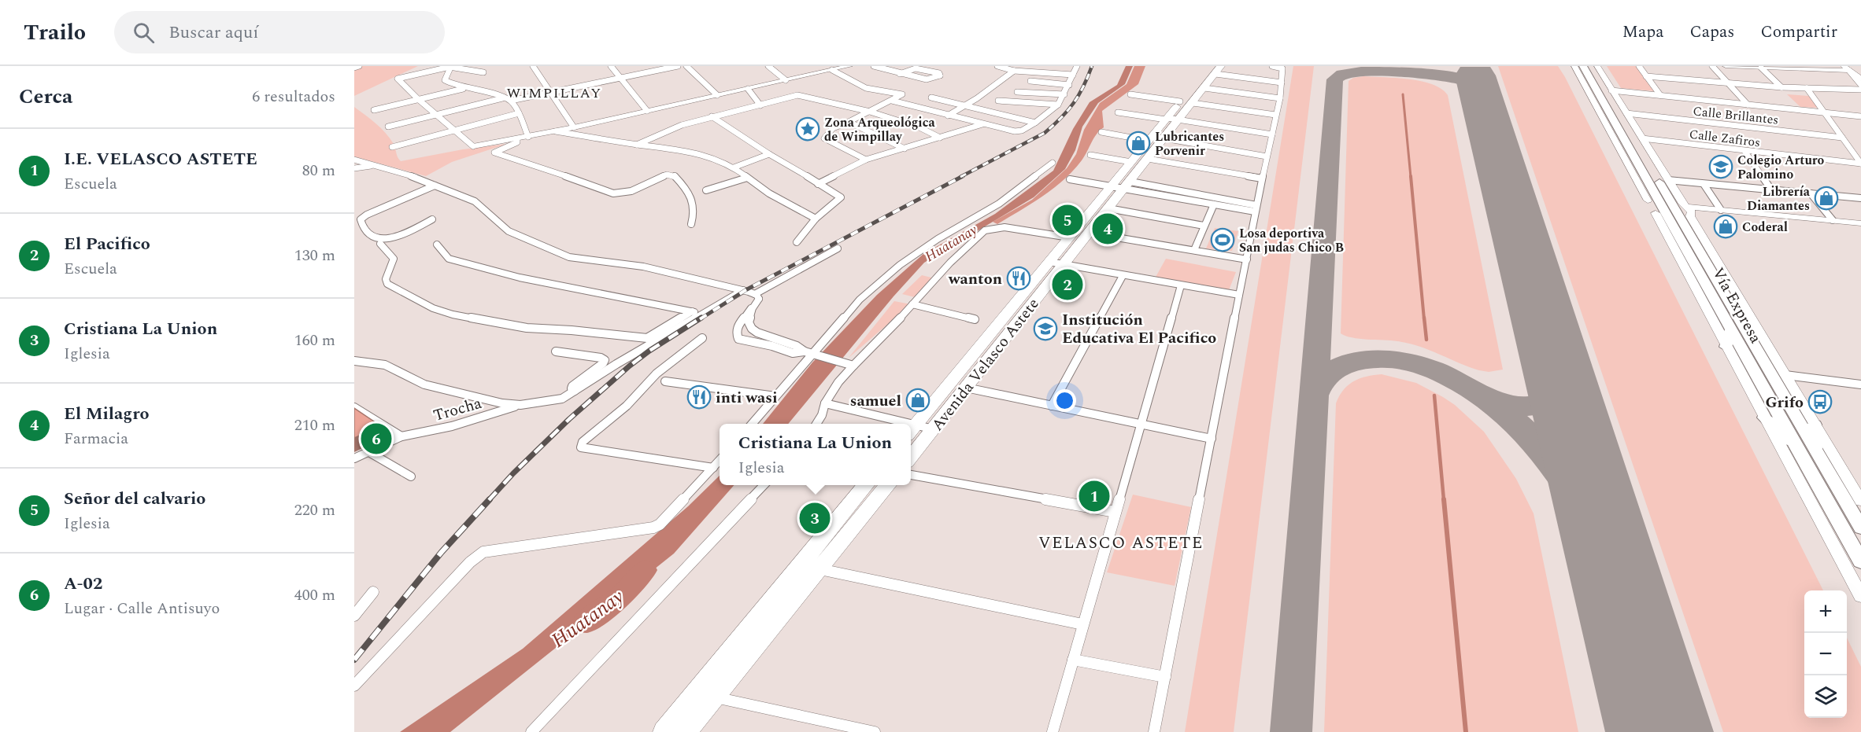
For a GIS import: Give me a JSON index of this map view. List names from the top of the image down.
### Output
{
  "streets": {
    "highway": ["Avenida Velasco Astete"],
    "main road": ["Vía Expresa"],
    "street": ["Calle Brillantes", "Calle Zafiros", "Trocha"]
  },
  "crossings": [
    ["Calle Brillantes", "Vía Expresa"],
    ["Calle Zafiros", "Vía Expresa"]
  ],
  "districts": ["WIMPILLAY", "VELASCO ASTETE"],
  "water": ["Huatanay"],
  "places": {
    "place": ["Zona Arqueológica de Wimpillay"],
    "shop": [
      "Lubricantes Porvenir",
      "Librería Diamantes",
      "Coderal",
      "samuel"
    ],
    "school or university": ["Colegio Arturo Palomino", "Institución Educativa El Pacifico"],
    "sports": ["Losa deportiva San judas Chico B"],
    "restaurant": ["wanton", "inti wasi"],
    "bus stop": ["Grifo"]
  },
  "page": {
    "header": "Trailo",
    "search": "Buscar aquí",
    "nav": ["Mapa", "Capas", "Compartir"],
    "heading": ["Cerca", "6 resultados"],
    "list": [
      {
        "mark": "1",
        "name": "I.E. VELASCO ASTETE",
        "note": "Escuela",
        "value": "80 m"
      },
      {
        "mark": "2",
        "name": "El Pacifico",
        "note": "Escuela",
        "value": "130 m"
      },
      {
        "mark": "3",
        "name": "Cristiana La Union",
        "note": "Iglesia",
        "value": "160 m"
      },
      {
        "mark": "4",
        "name": "El Milagro",
        "note": "Farmacia",
        "value": "210 m"
      },
      {
        "mark": "5",
        "name": "Señor del calvario",
        "note": "Iglesia",
        "value": "220 m"
      },
      {
        "mark": "6",
        "name": "A-02",
        "note": "Lugar · Calle Antisuyo",
        "value": "400 m"
      }
    ],
    "pins": [
      "5",
      "4",
      "2",
      "6",
      "1",
      "3"
    ],
    "popup": ["Cristiana La Union", "Iglesia"],
    "map_buttons": ["+", "−"]
  }
}
